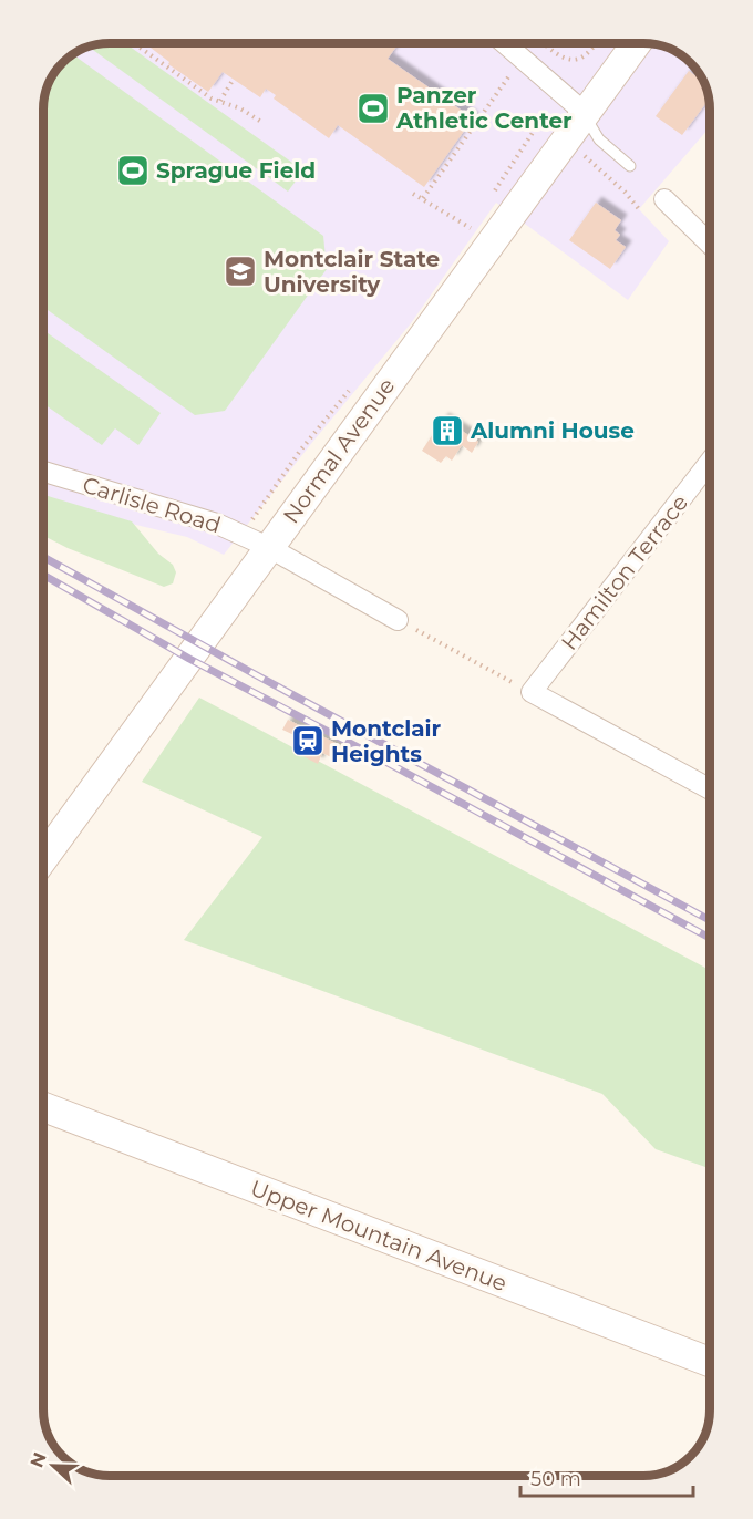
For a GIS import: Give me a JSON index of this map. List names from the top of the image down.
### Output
{
  "streets": {
    "street": [
      "Normal Avenue",
      "Carlisle Road",
      "Hamilton Terrace",
      "Upper Mountain Avenue"
    ]
  },
  "crossings": [
    ["Normal Avenue", "Carlisle Road"]
  ],
  "places": {
    "sports": ["Panzer Athletic Center", "Sprague Field"],
    "school or university": ["Montclair State University"],
    "building": ["Alumni House"],
    "station": ["Montclair Heights"]
  },
  "scale_bar": "50 m",
  "north": "left"
}
